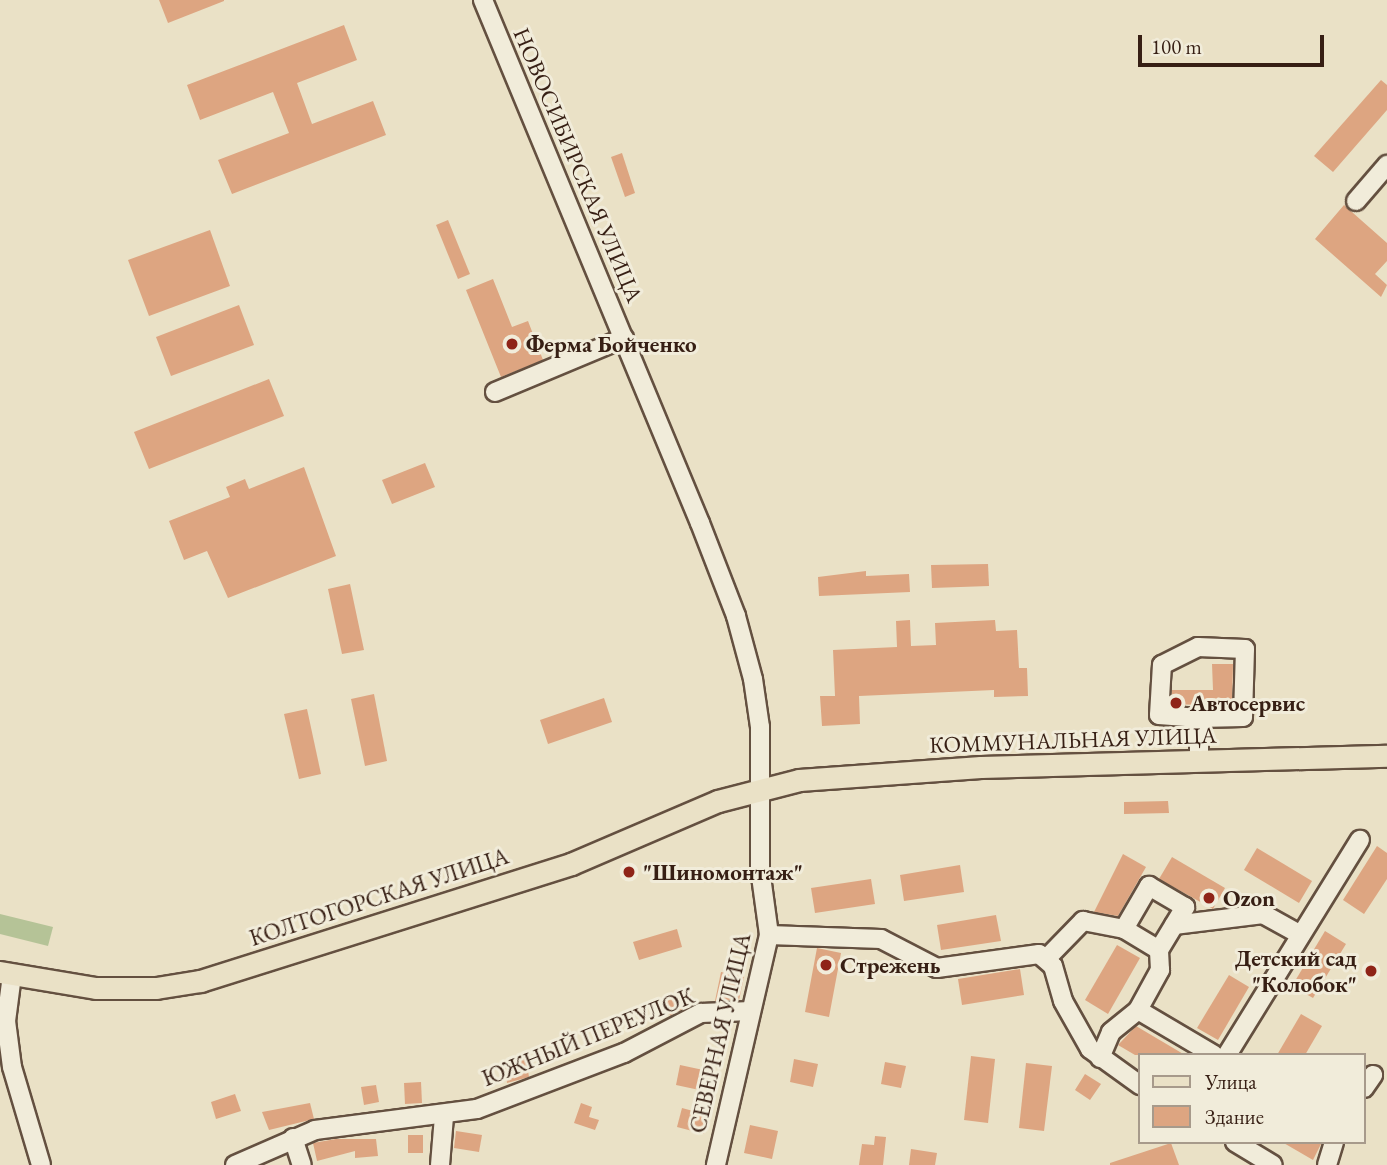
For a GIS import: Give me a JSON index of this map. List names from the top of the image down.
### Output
{
  "streets": {
    "main road": ["КОММУНАЛЬНАЯ УЛИЦА", "КОЛТОГОРСКАЯ УЛИЦА"],
    "street": ["НОВОСИБИРСКАЯ УЛИЦА", "СЕВЕРНАЯ УЛИЦА", "ЮЖНЫЙ ПЕРЕУЛОК"]
  },
  "crossings": [
    ["НОВОСИБИРСКАЯ УЛИЦА", "КОММУНАЛЬНАЯ УЛИЦА"],
    ["НОВОСИБИРСКАЯ УЛИЦА", "КОЛТОГОРСКАЯ УЛИЦА"],
    ["НОВОСИБИРСКАЯ УЛИЦА", "СЕВЕРНАЯ УЛИЦА"],
    ["КОММУНАЛЬНАЯ УЛИЦА", "КОЛТОГОРСКАЯ УЛИЦА"],
    ["КОММУНАЛЬНАЯ УЛИЦА", "СЕВЕРНАЯ УЛИЦА"],
    ["КОЛТОГОРСКАЯ УЛИЦА", "СЕВЕРНАЯ УЛИЦА"],
    ["СЕВЕРНАЯ УЛИЦА", "ЮЖНЫЙ ПЕРЕУЛОК"]
  ],
  "places": [
    "Ферма Бойченко",
    "Автосервис",
    "\"Шиномонтаж\"",
    "Ozon",
    "Стрежень",
    "Детский сад \"Колобок\""
  ],
  "legend": ["Улица", "Здание"],
  "scale_bar": "100 m"
}
